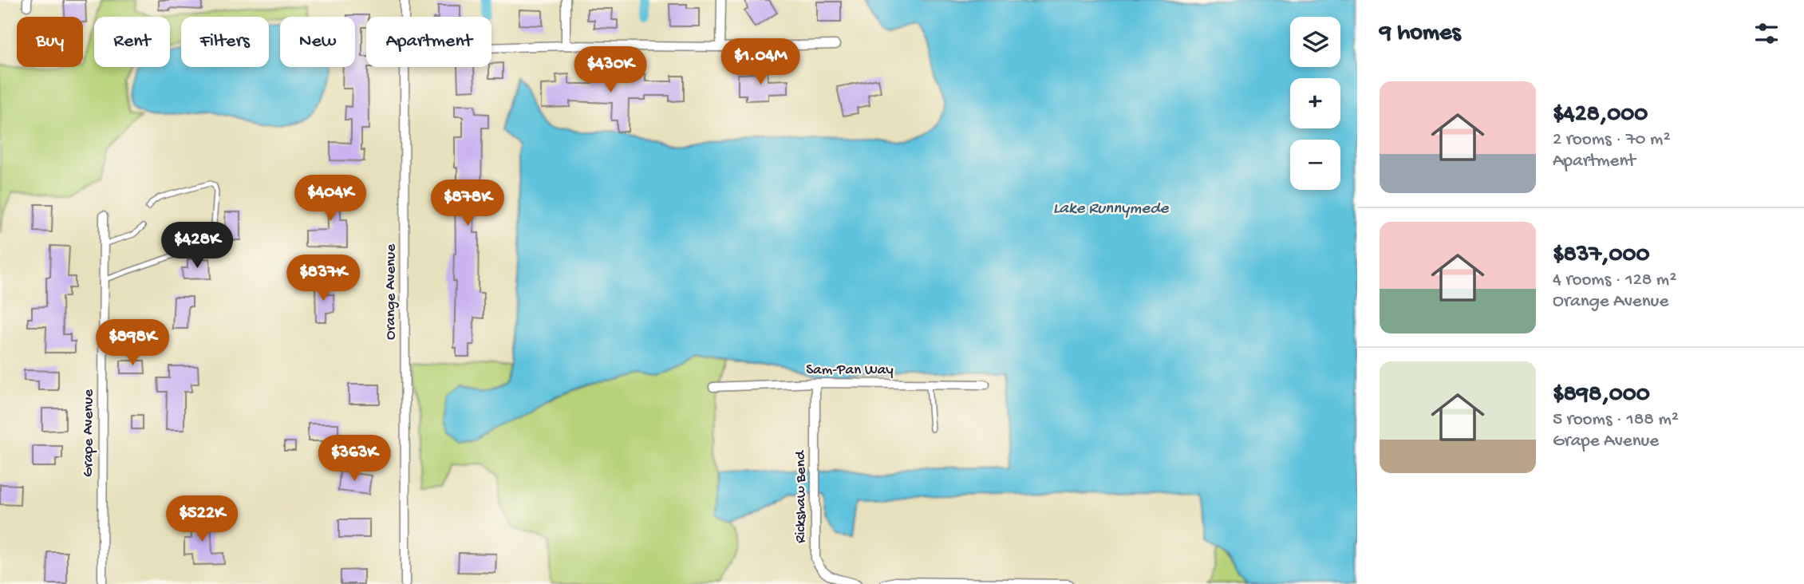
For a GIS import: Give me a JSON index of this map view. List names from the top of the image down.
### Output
{
  "streets": {
    "street": [
      "Orange Avenue",
      "Sam-Pan Way",
      "Grape Avenue",
      "Rickshaw Bend"
    ]
  },
  "crossings": [
    ["Sam-Pan Way", "Rickshaw Bend"]
  ],
  "water": ["Lake Runnymede"],
  "page": {
    "heading": "9 homes",
    "map_buttons": ["+", "−"],
    "chip": [
      "Buy",
      "Rent",
      "Filters",
      "New",
      "Apartment"
    ],
    "price": [
      "$1.04M",
      "$430K",
      "$404K",
      "$878K",
      "$428K",
      "$837K",
      "$898K",
      "$363K",
      "$522K"
    ],
    "list": [
      {
        "name": "$428,000",
        "note": "2 rooms · 70 m² · Apartment"
      },
      {
        "name": "$837,000",
        "note": "4 rooms · 128 m² · Orange Avenue"
      },
      {
        "name": "$898,000",
        "note": "5 rooms · 188 m² · Grape Avenue"
      }
    ]
  }
}
